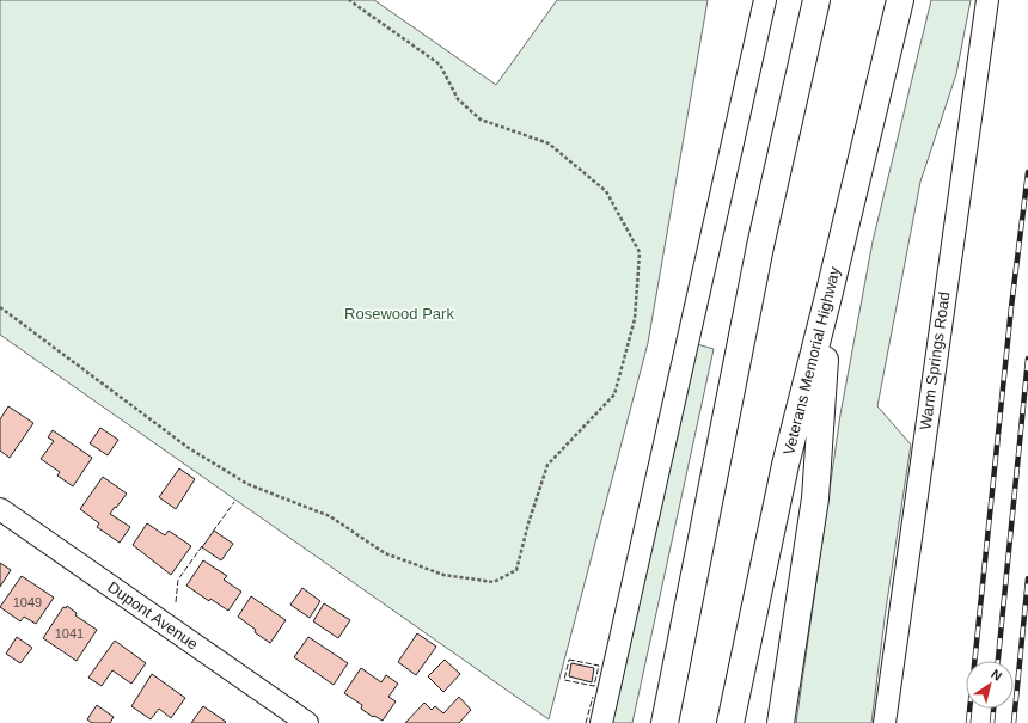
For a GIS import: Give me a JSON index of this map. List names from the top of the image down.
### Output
{
  "streets": {
    "highway": ["Veterans Memorial Highway"],
    "street": ["Warm Springs Road", "Dupont Avenue"]
  },
  "parks": ["Rosewood Park"],
  "house_numbers": ["1049", "1041"],
  "north": "top right"
}
